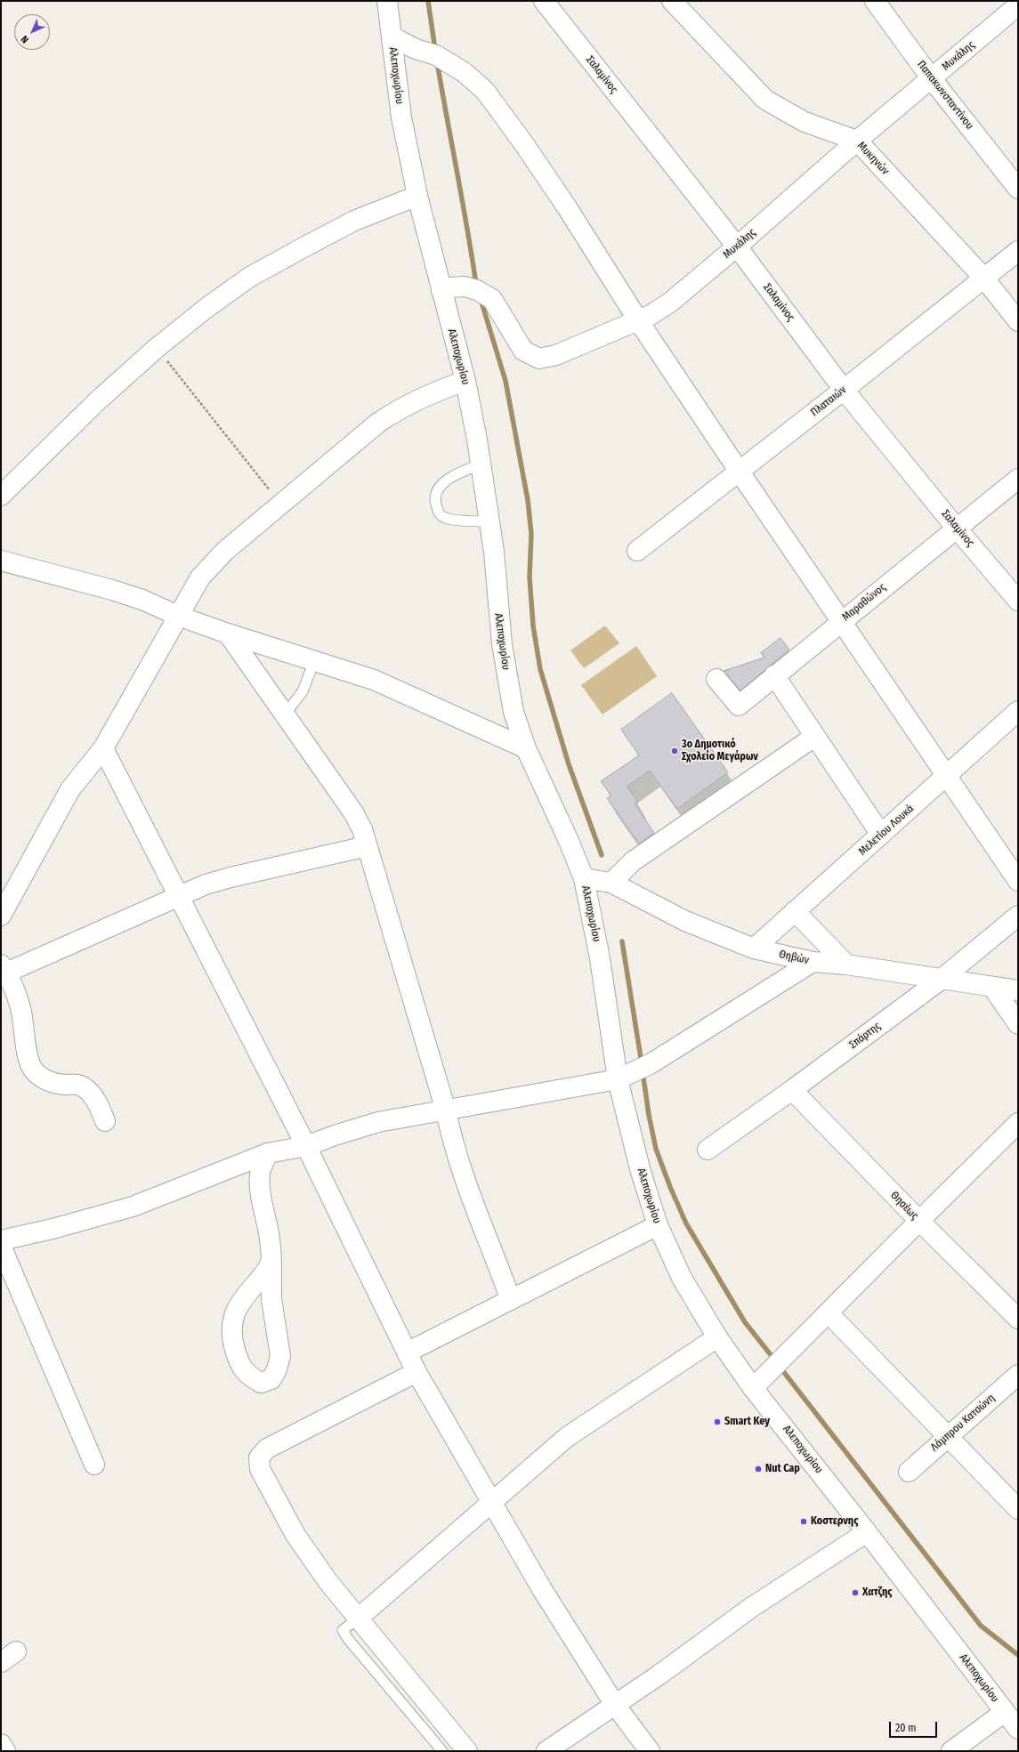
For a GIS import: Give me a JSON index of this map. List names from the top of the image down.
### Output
{
  "streets": {
    "street": [
      "Μυκάλης",
      "Σαλαμίνος",
      "Αλεποχωρίου",
      "Παπακωνσταντίνου",
      "Μυκηνών",
      "Πλαταιών",
      "Μαραθώνος",
      "Μελετίου Λουκά",
      "Θηβών",
      "Σπάρτης",
      "Θησέως",
      "Λάμπρου Κατσώνη"
    ]
  },
  "crossings": [
    ["Μυκάλης", "Σαλαμίνος"],
    ["Μυκάλης", "Αλεποχωρίου"],
    ["Μυκάλης", "Παπακωνσταντίνου"],
    ["Μυκάλης", "Μυκηνών"],
    ["Σαλαμίνος", "Πλαταιών"],
    ["Σαλαμίνος", "Μαραθώνος"],
    ["Αλεποχωρίου", "Θηβών"],
    ["Μυκηνών", "Πλαταιών"],
    ["Μελετίου Λουκά", "Θηβών"],
    ["Θηβών", "Σπάρτης"],
    ["Σπάρτης", "Θησέως"]
  ],
  "places": [
    "3ο Δημοτικό Σχολείο Μεγάρων",
    "Smart Key",
    "Nut Cap",
    "Κοστερνης",
    "Χατζης"
  ],
  "scale_bar": "20 m",
  "north": "bottom left"
}
